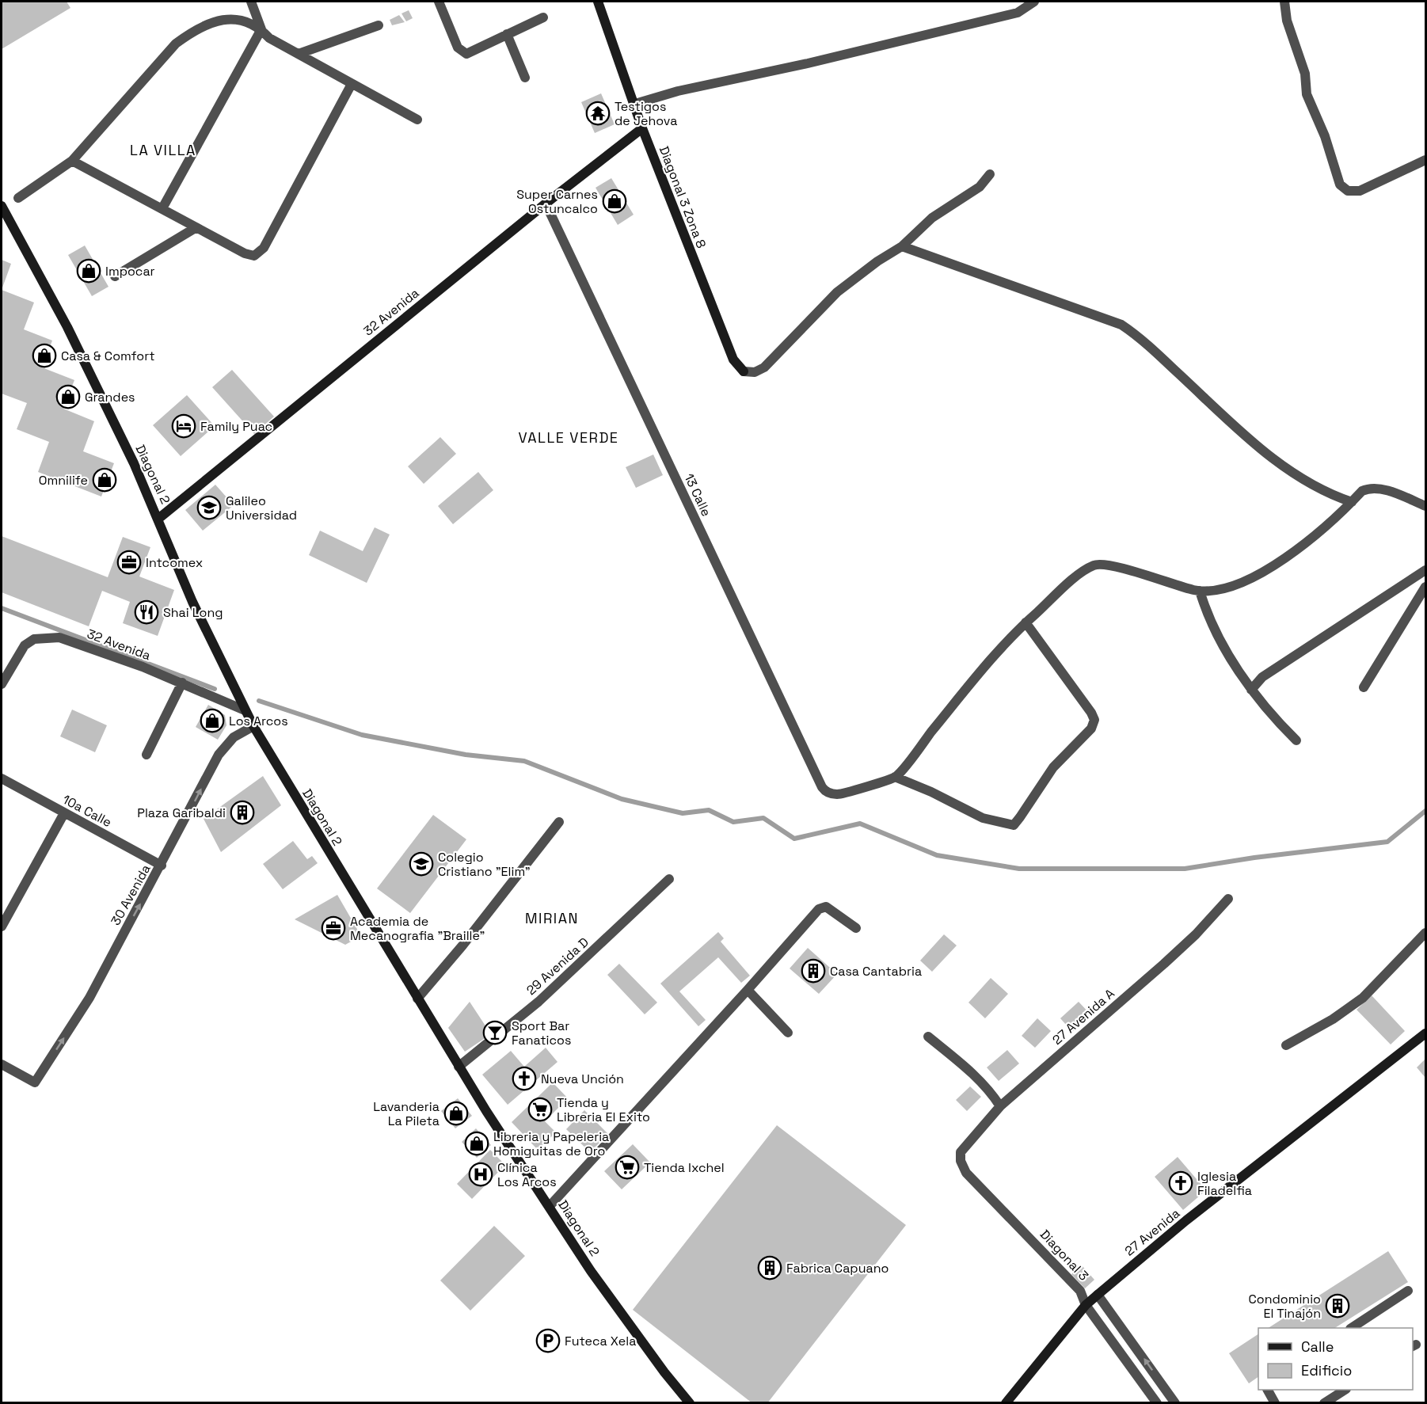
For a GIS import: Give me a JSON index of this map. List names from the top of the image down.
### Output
{
  "streets": {
    "street": [
      "Diagonal 3 Zona 8",
      "32 Avenida",
      "Diagonal 2",
      "13 Calle",
      "10a Calle",
      "30 Avenida",
      "29 Avenida D",
      "27 Avenida A",
      "27 Avenida",
      "Diagonal 3"
    ]
  },
  "crossings": [
    ["Diagonal 3 Zona 8", "32 Avenida"],
    ["32 Avenida", "Diagonal 2"],
    ["32 Avenida", "13 Calle"],
    ["Diagonal 2", "30 Avenida"],
    ["Diagonal 2", "29 Avenida D"],
    ["10a Calle", "30 Avenida"],
    ["27 Avenida A", "Diagonal 3"],
    ["27 Avenida", "Diagonal 3"]
  ],
  "one_way": ["30 Avenida"],
  "districts": ["LA VILLA", "VALLE VERDE", "MIRIAN"],
  "places": {
    "temple": ["Testigos de Jehova"],
    "shop": [
      "Super Carnes Ostuncalco",
      "Impocar",
      "Casa & Comfort",
      "Grandes",
      "Omnilife",
      "Los Arcos",
      "Lavanderia La Pileta",
      "Libreria y Papeleria Homiguitas de Oro"
    ],
    "hotel": ["Family Puac"],
    "school or university": ["Galileo Universidad", "Colegio Cristiano \"Elim\""],
    "office": ["Intcomex", "Academia de Mecanografia \"Braille\""],
    "restaurant": ["Shai Long"],
    "building": [
      "Plaza Garibaldi",
      "Casa Cantabria",
      "Fabrica Capuano",
      "Condominio El Tinajón"
    ],
    "bar": ["Sport Bar Fanaticos"],
    "church": ["Nueva Unción", "Iglesia Filadelfia"],
    "supermarket": ["Tienda y Libreria El Exito", "Tienda Ixchel"],
    "hospital": ["Clínica Los Arcos"],
    "parking": ["Futeca Xela"]
  },
  "legend": ["Calle", "Edificio"]
}
